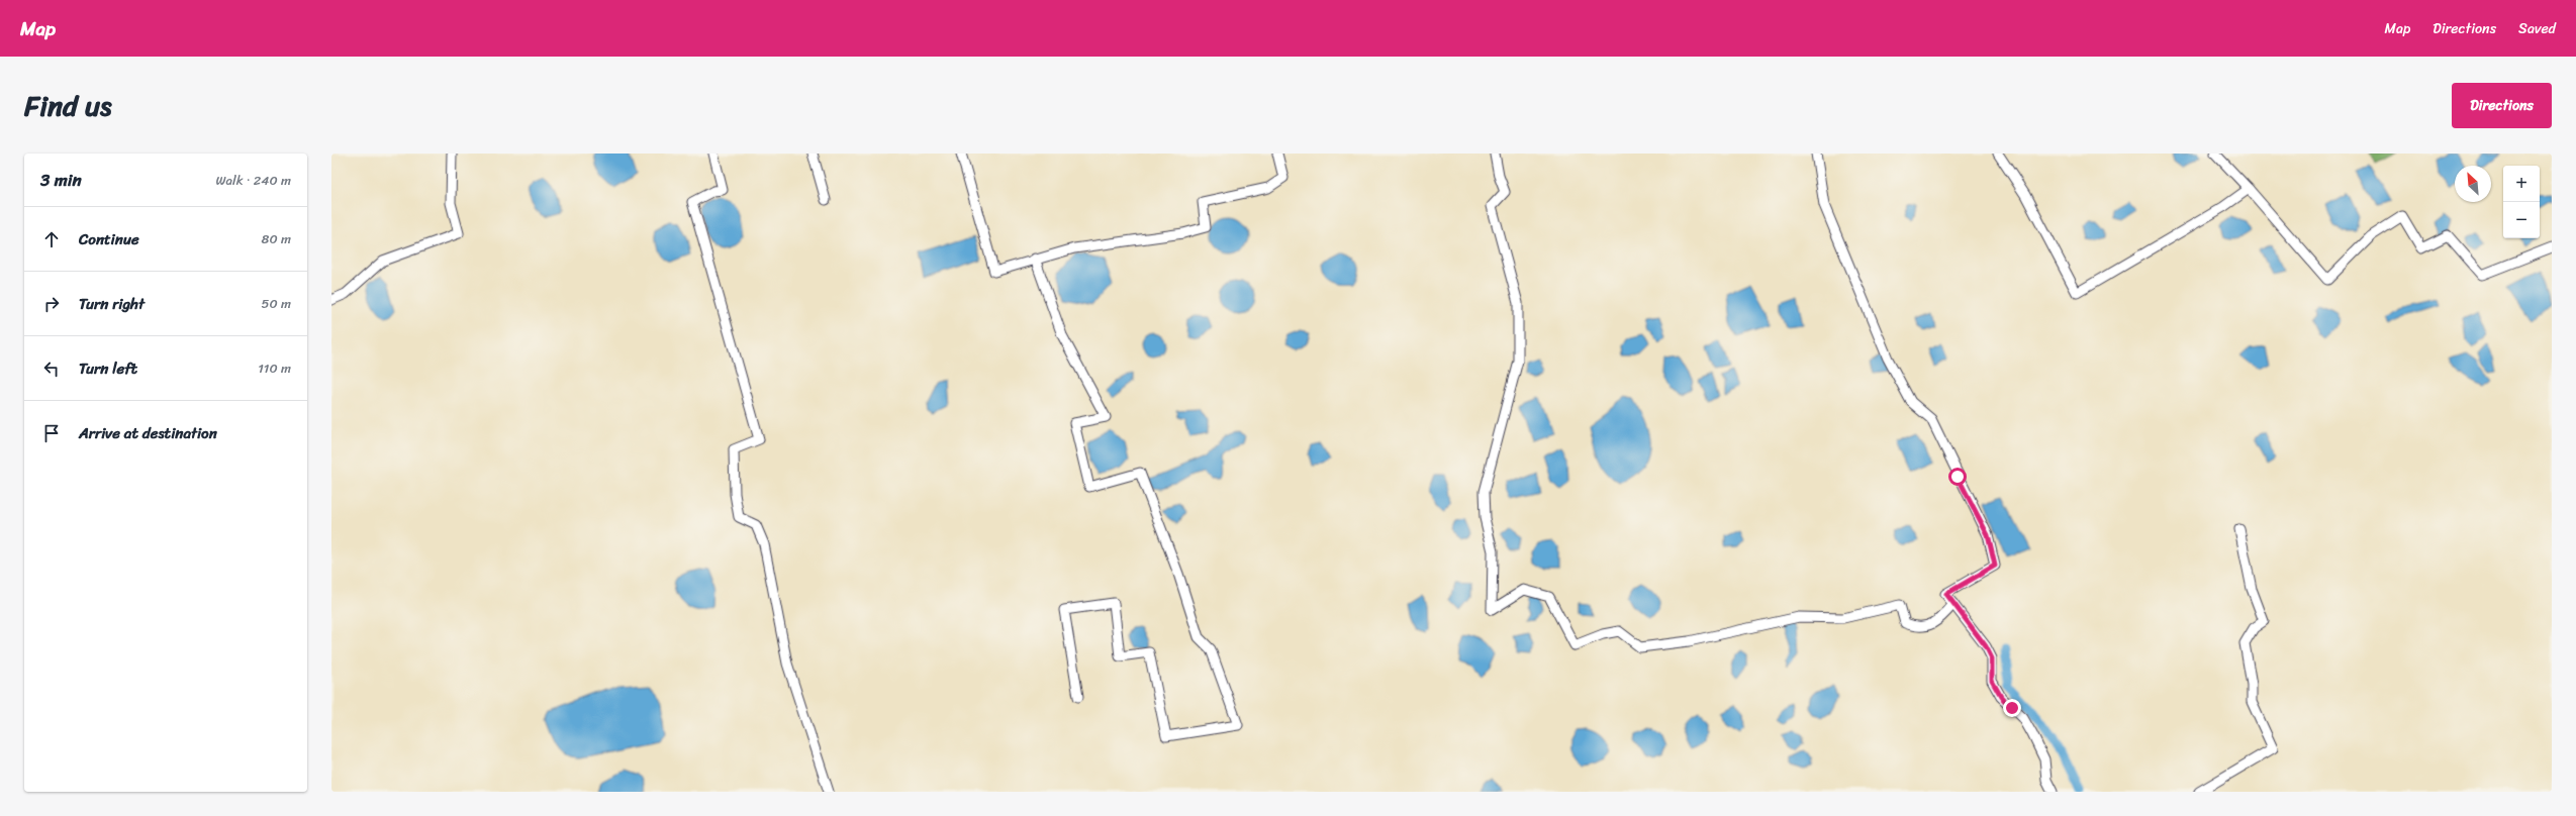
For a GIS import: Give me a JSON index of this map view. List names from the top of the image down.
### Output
{
  "north": "top left",
  "page": {
    "header": "Map",
    "nav": ["Map", "Directions", "Saved"],
    "title": "Find us",
    "buttons": "Directions",
    "heading": ["3 min", "Walk · 240 m"],
    "map_buttons": ["+", "−"],
    "list": [
      ["Continue", "80 m"],
      ["Turn right", "50 m"],
      ["Turn left", "110 m"],
      "Arrive at destination"
    ]
  }
}
